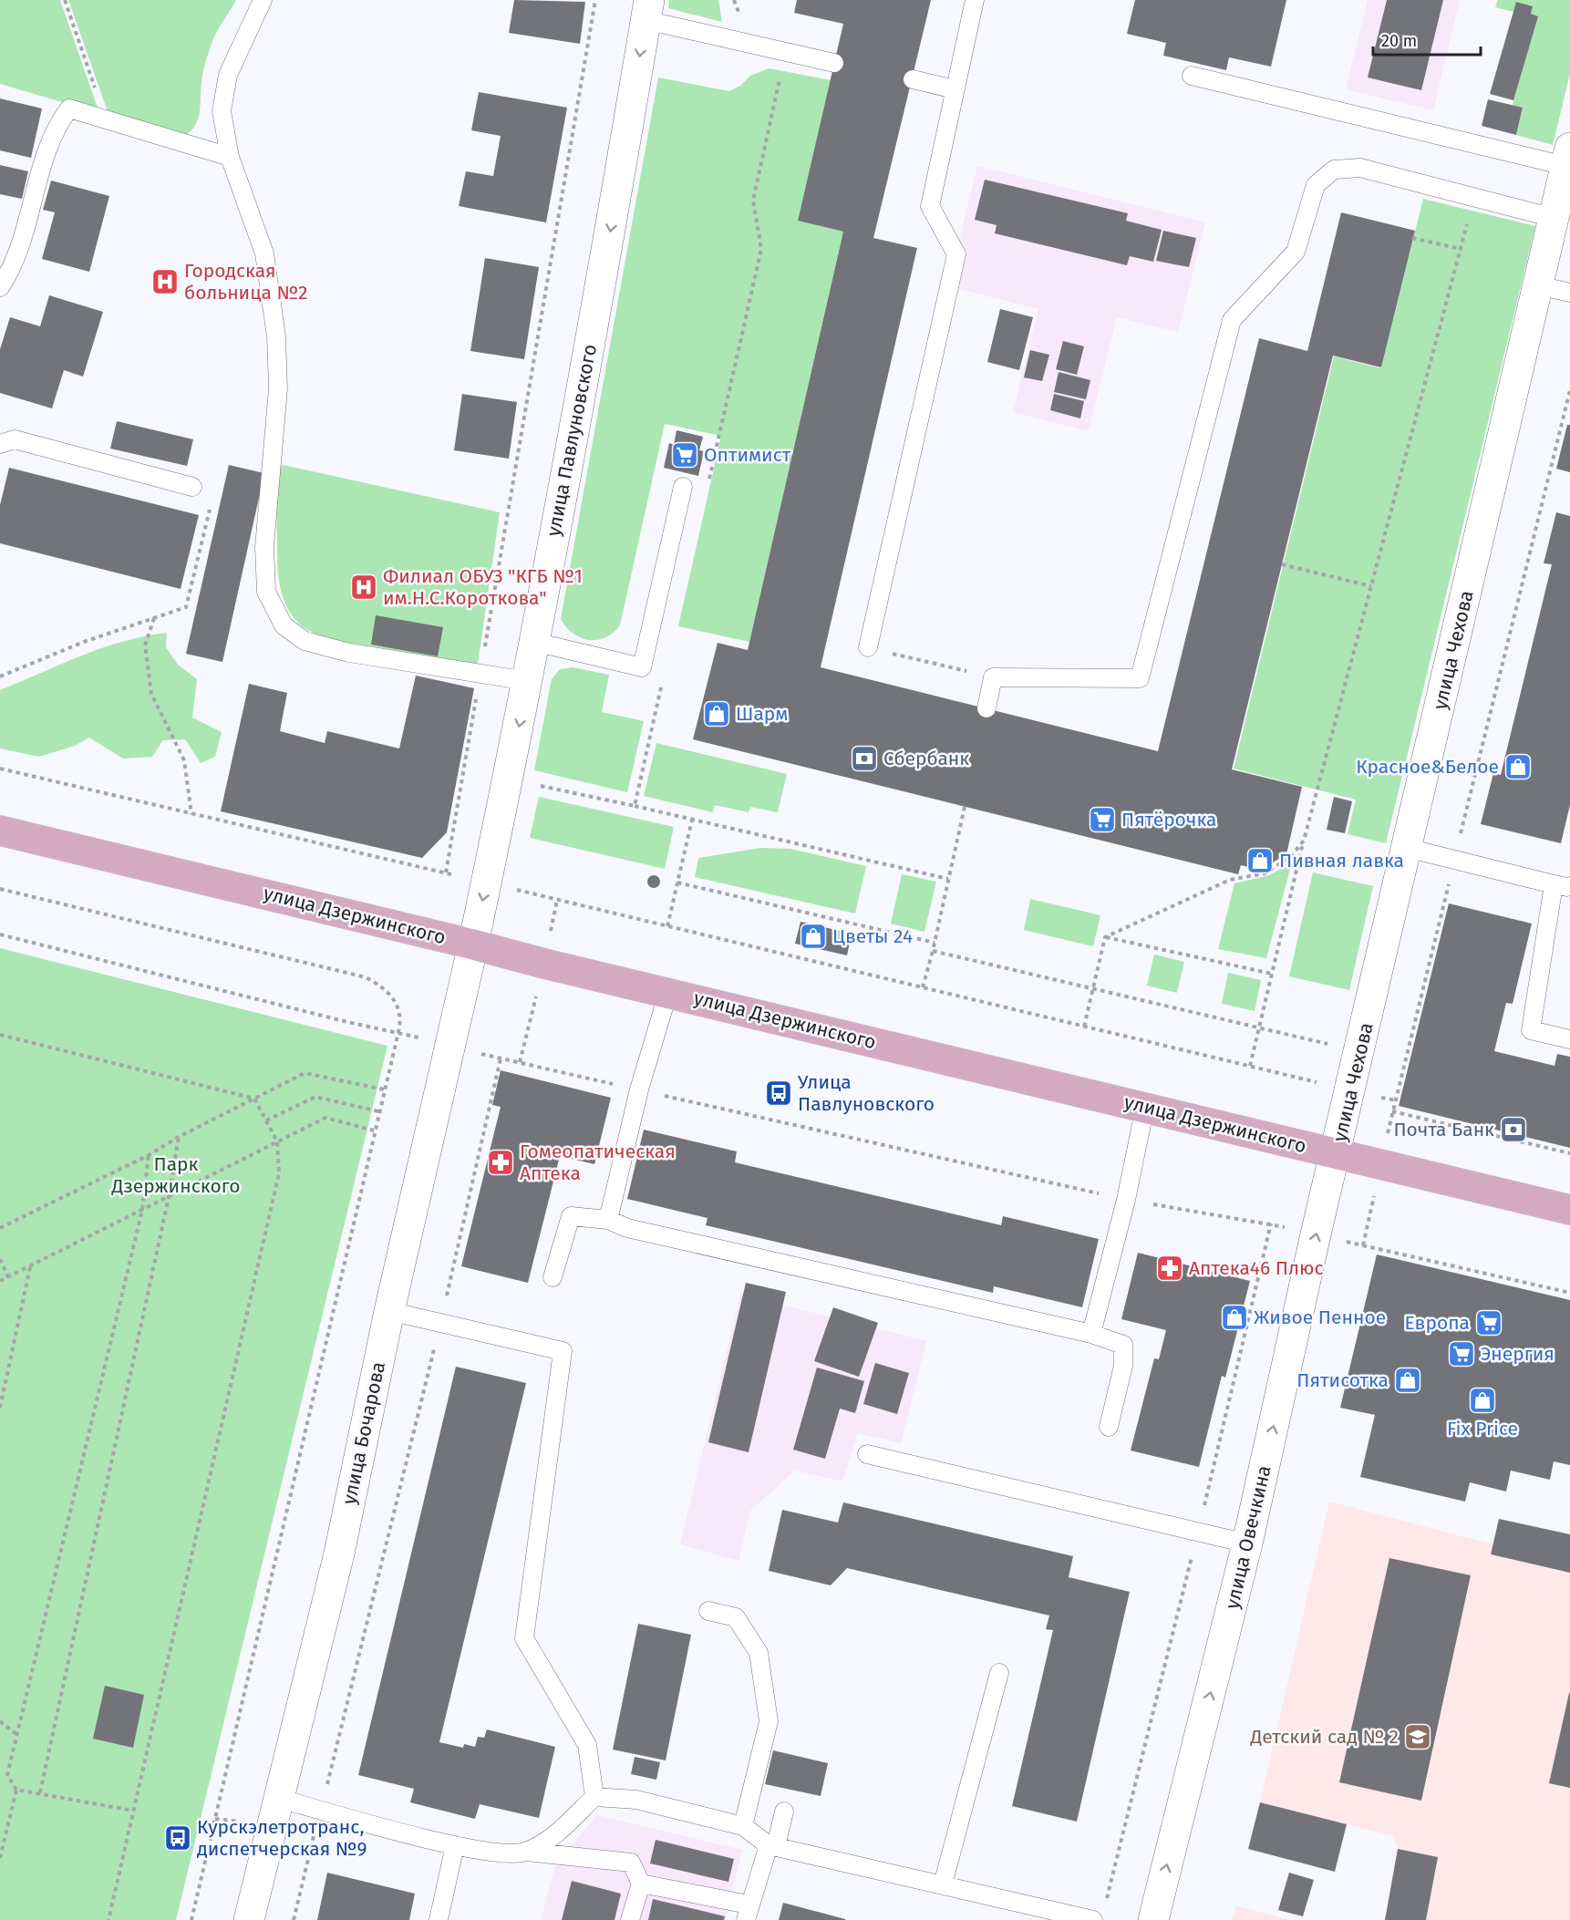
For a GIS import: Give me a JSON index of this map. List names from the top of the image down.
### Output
{
  "streets": {
    "main road": ["улица Дзержинского"],
    "street": [
      "улица Павлуновского",
      "улица Чехова",
      "улица Бочарова",
      "улица Овечкина"
    ]
  },
  "crossings": [
    ["улица Павлуновского", "улица Дзержинского"],
    ["улица Павлуновского", "улица Бочарова"],
    ["улица Чехова", "улица Дзержинского"],
    ["улица Чехова", "улица Овечкина"],
    ["улица Дзержинского", "улица Бочарова"],
    ["улица Дзержинского", "улица Овечкина"]
  ],
  "one_way": ["улица Павлуновского", "улица Овечкина"],
  "parks": ["Парк Дзержинского"],
  "places": {
    "hospital": ["Городская больница №2", "Филиал ОБУЗ \"КГБ №1 им.Н.С.Короткова\""],
    "supermarket": [
      "Оптимист",
      "Пятёрочка",
      "Европа",
      "Энергия"
    ],
    "shop": [
      "Шарм",
      "Красное&Белое",
      "Пивная лавка",
      "Цветы 24",
      "Живое Пенное",
      "Пятисотка",
      "Fix Price"
    ],
    "bank": ["Сбербанк", "Почта Банк"],
    "bus stop": ["Улица Павлуновского", "Курскэлетротранс, диспетчерская №9"],
    "pharmacy": ["Гомеопатическая Аптека", "Аптека46 Плюс"],
    "school or university": ["Детский сад № 2"]
  },
  "scale_bar": "20 m"
}
